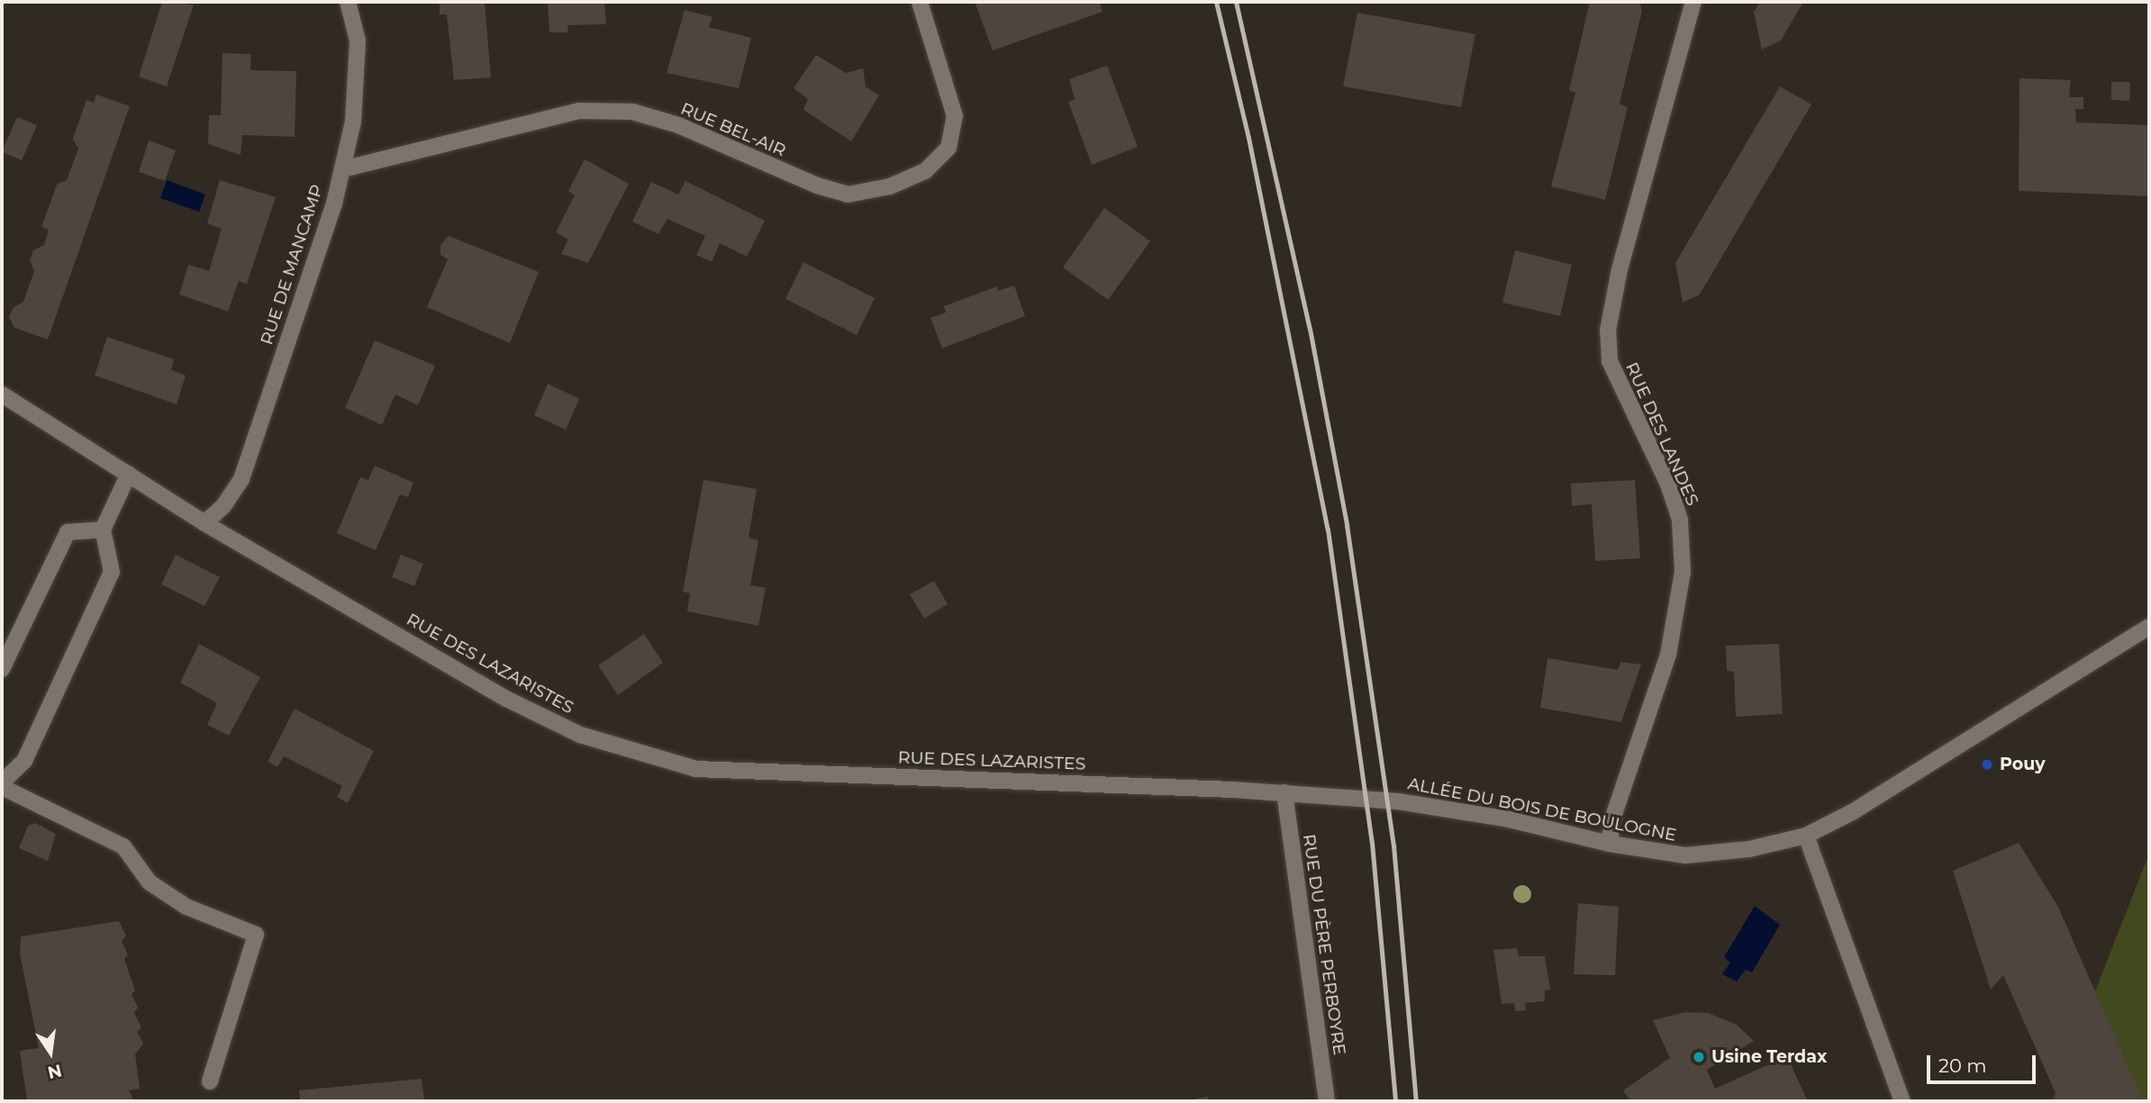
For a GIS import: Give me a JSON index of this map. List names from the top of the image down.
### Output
{
  "streets": {
    "street": [
      "RUE BEL-AIR",
      "RUE DE MANCAMP",
      "RUE DES LANDES",
      "RUE DES LAZARISTES",
      "ALLÉE DU BOIS DE BOULOGNE",
      "RUE DU PÈRE PERBOYRE"
    ]
  },
  "crossings": [
    ["RUE BEL-AIR", "RUE DE MANCAMP"],
    ["RUE DE MANCAMP", "RUE DES LAZARISTES"],
    ["RUE DES LANDES", "ALLÉE DU BOIS DE BOULOGNE"],
    ["RUE DES LAZARISTES", "ALLÉE DU BOIS DE BOULOGNE"],
    ["RUE DES LAZARISTES", "RUE DU PÈRE PERBOYRE"],
    ["ALLÉE DU BOIS DE BOULOGNE", "RUE DU PÈRE PERBOYRE"]
  ],
  "places": ["Pouy", "Usine Terdax"],
  "scale_bar": "20 m",
  "north": "bottom"
}
